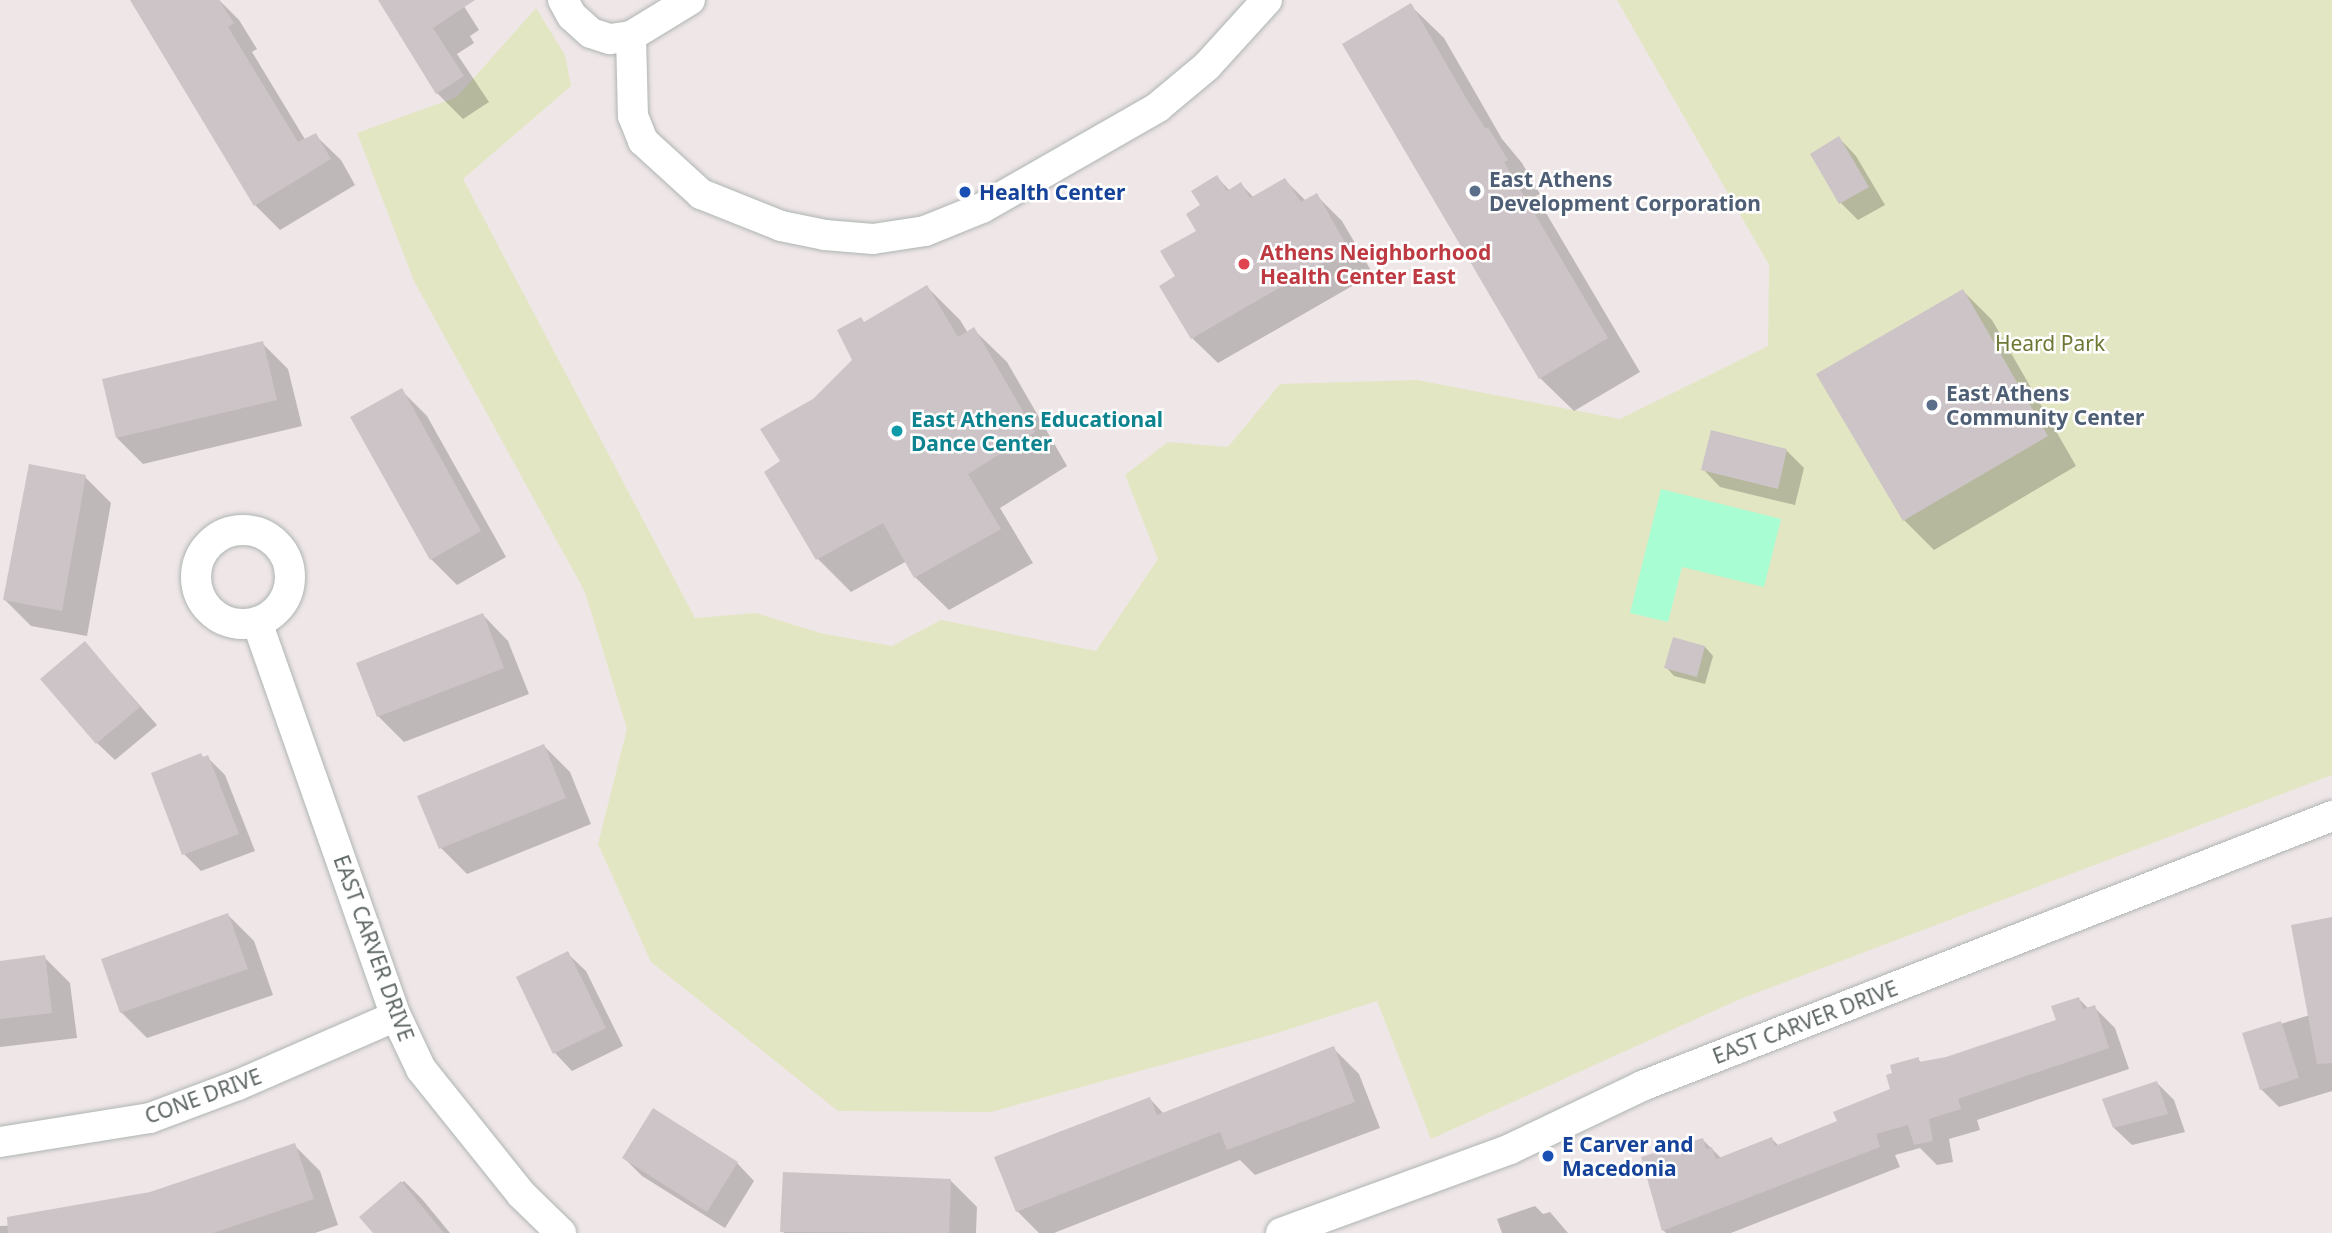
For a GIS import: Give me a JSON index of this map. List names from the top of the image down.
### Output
{
  "streets": {
    "street": ["EAST CARVER DRIVE", "CONE DRIVE"]
  },
  "crossings": [
    ["EAST CARVER DRIVE", "CONE DRIVE"]
  ],
  "parks": ["Heard Park"],
  "places": [
    "East Athens Development Corporation",
    "Health Center",
    "Athens Neighborhood Health Center East",
    "East Athens Community Center",
    "East Athens Educational Dance Center",
    "E Carver and Macedonia"
  ]
}
